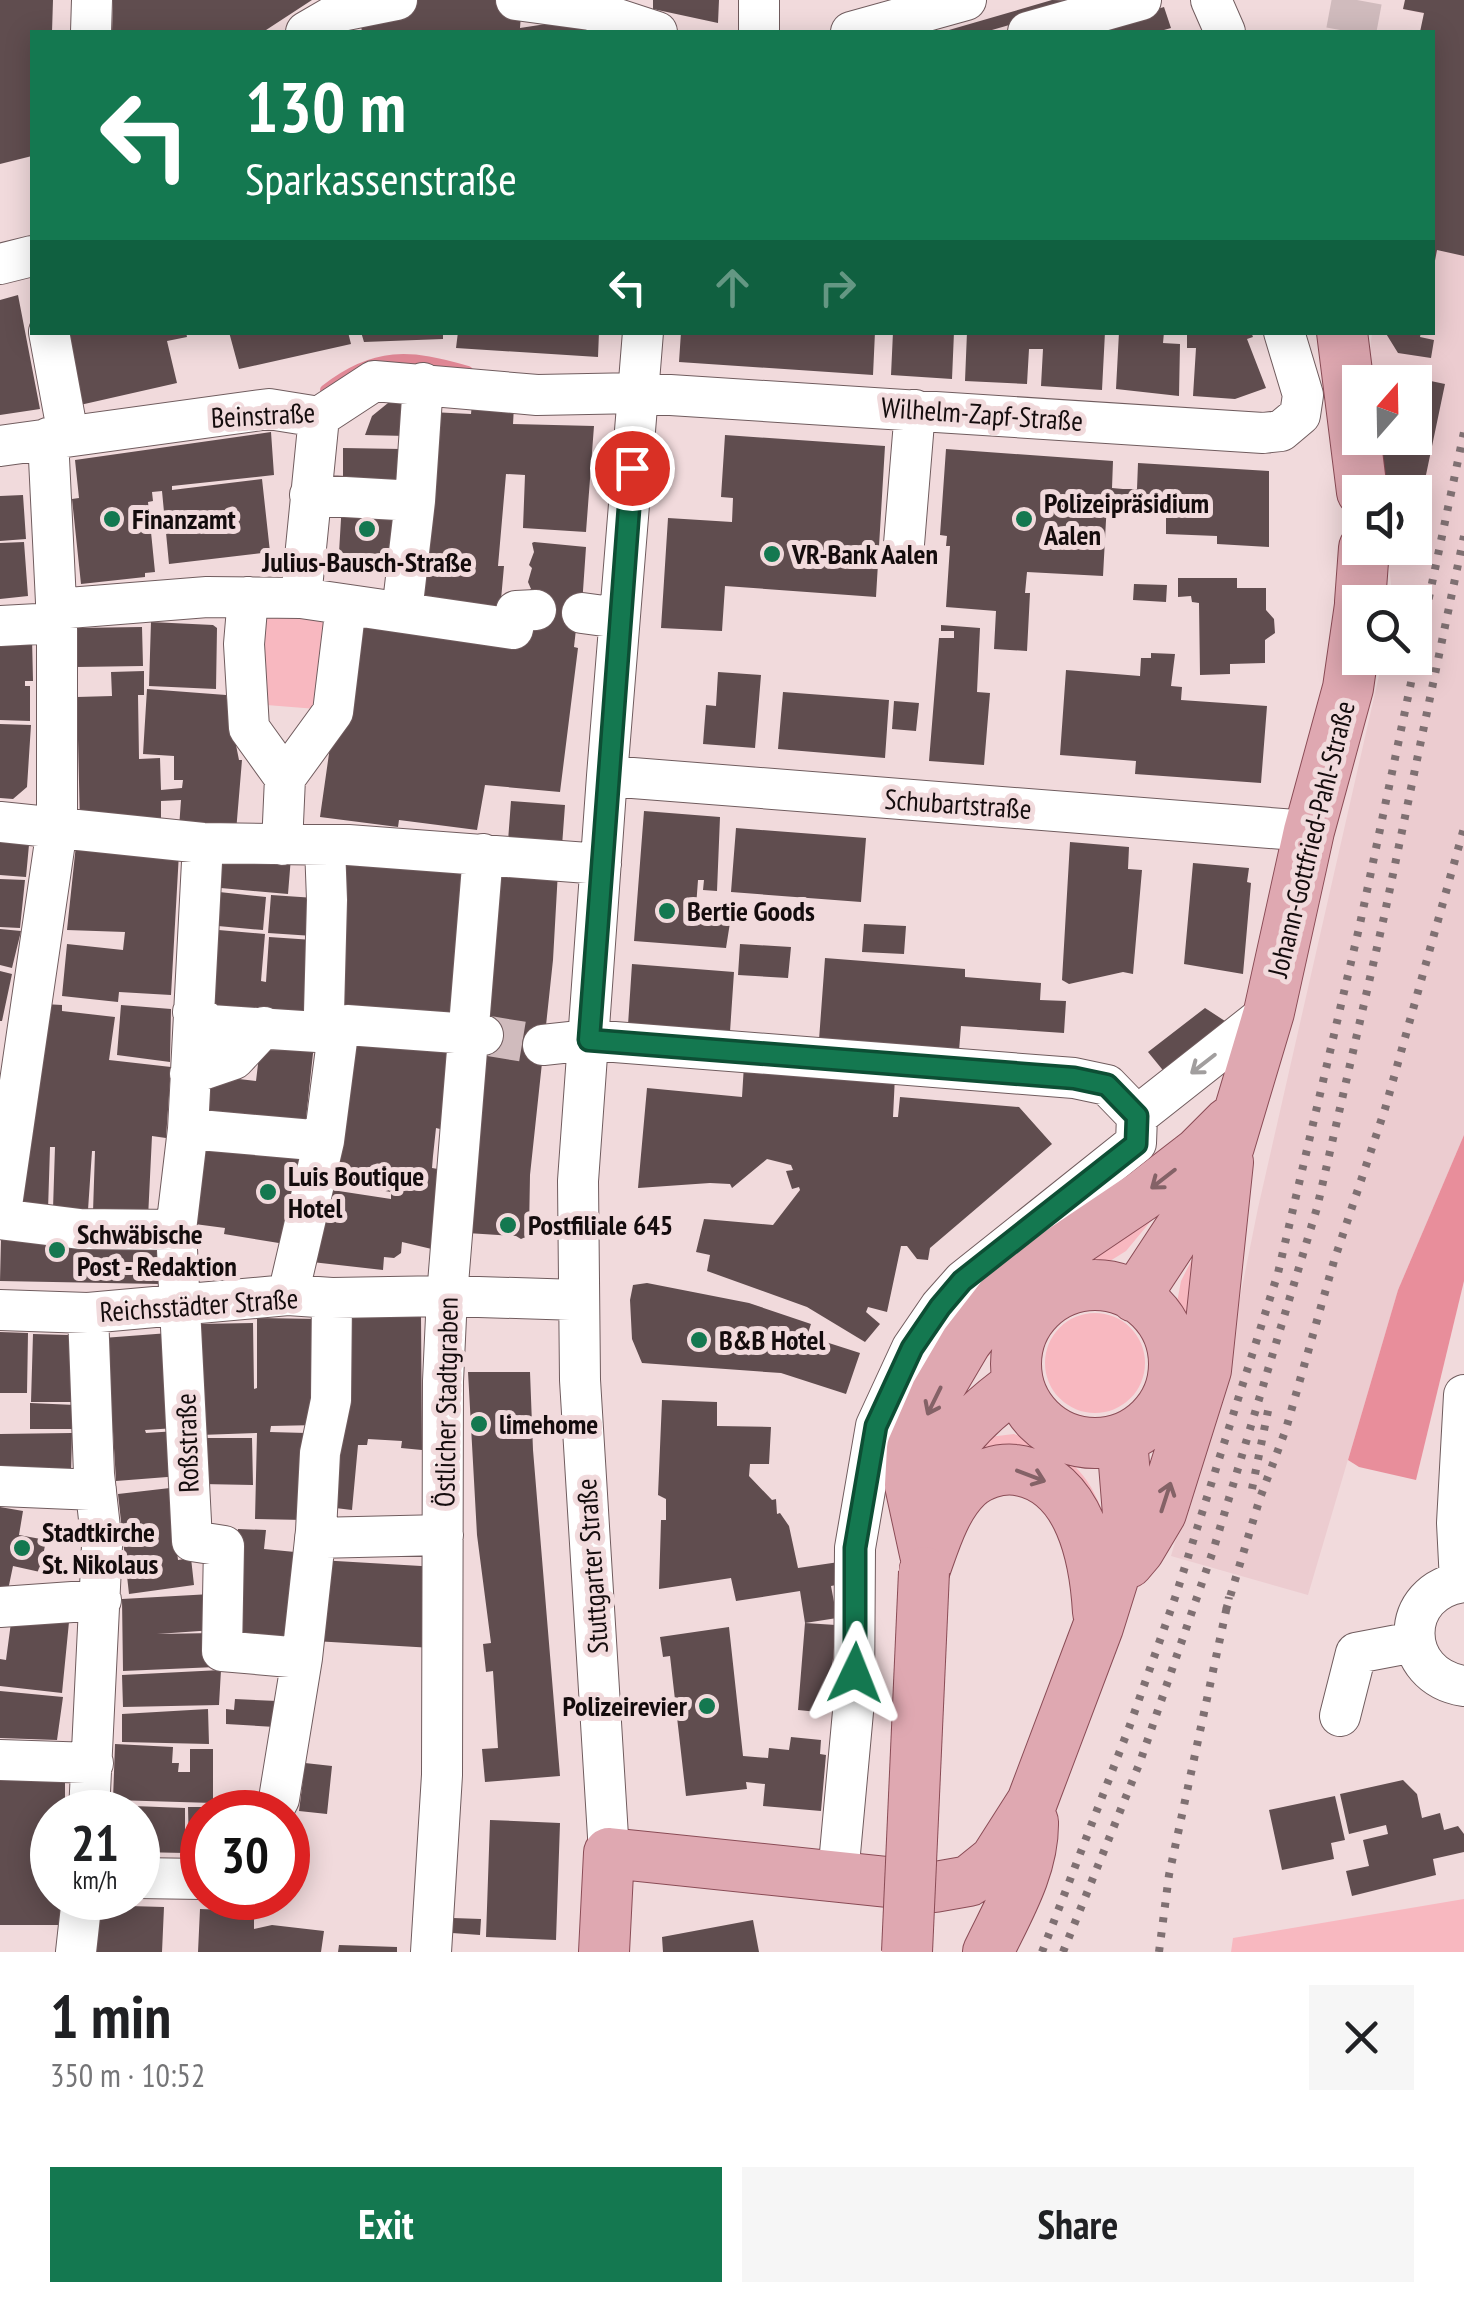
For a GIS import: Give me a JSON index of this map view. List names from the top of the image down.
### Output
{
  "streets": {
    "main road": ["Johann-Gottfried-Pahl-Straße", "Stuttgarter Straße"],
    "street": [
      "Wilhelm-Zapf-Straße",
      "Beinstraße",
      "Schubartstraße",
      "Reichsstädter Straße",
      "Östlicher Stadtgraben",
      "Roßstraße"
    ]
  },
  "crossings": [
    ["Wilhelm-Zapf-Straße", "Beinstraße"],
    ["Wilhelm-Zapf-Straße", "Stuttgarter Straße"],
    ["Beinstraße", "Stuttgarter Straße"],
    ["Schubartstraße", "Johann-Gottfried-Pahl-Straße"],
    ["Schubartstraße", "Stuttgarter Straße"],
    ["Reichsstädter Straße", "Östlicher Stadtgraben"],
    ["Reichsstädter Straße", "Roßstraße"],
    ["Reichsstädter Straße", "Stuttgarter Straße"]
  ],
  "places": [
    "Finanzamt",
    "Polizeipräsidium Aalen",
    "Julius-Bausch-Straße",
    "VR-Bank Aalen",
    "Bertie Goods",
    "Luis Boutique Hotel",
    "Postfiliale 645",
    "Schwäbische Post - Redaktion",
    "B&B Hotel",
    "limehome",
    "Stadtkirche St. Nikolaus",
    "Polizeirevier"
  ],
  "north": "top",
  "page": {
    "turn": ["130 m", "Sparkassenstraße"],
    "speed": "21 km/h",
    "limit": "30",
    "heading": ["1 min", "350 m · 10:52"],
    "buttons": ["Exit", "Share"]
  }
}
